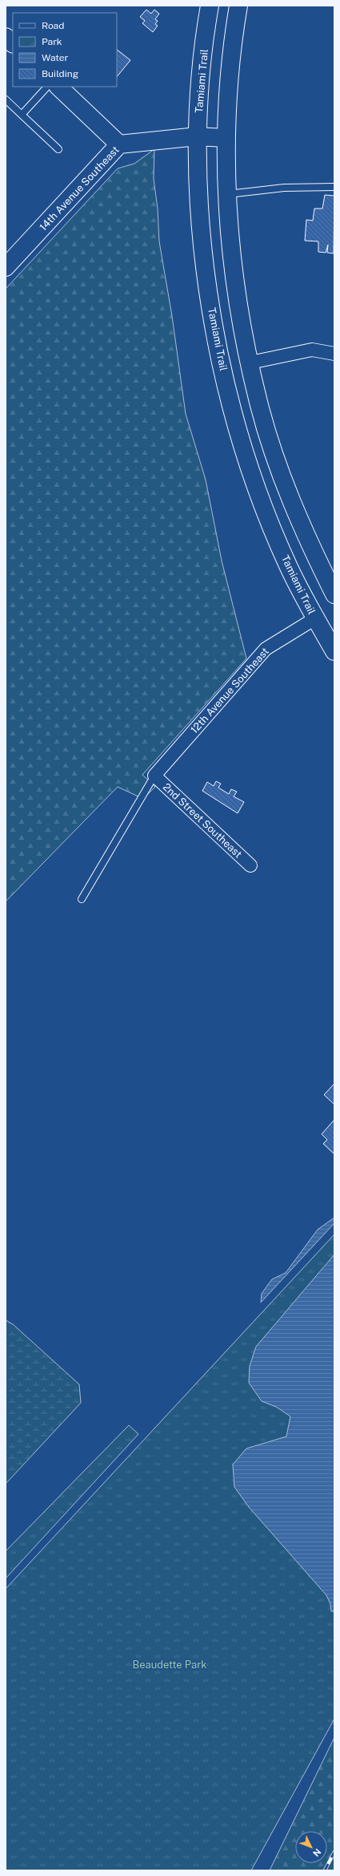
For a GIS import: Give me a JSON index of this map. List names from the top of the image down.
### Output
{
  "streets": {
    "main road": ["Tamiami Trail", "14th Avenue Southeast"],
    "street": ["12th Avenue Southeast", "2nd Street Southeast"]
  },
  "crossings": [
    ["Tamiami Trail", "14th Avenue Southeast"],
    ["Tamiami Trail", "12th Avenue Southeast"],
    ["12th Avenue Southeast", "2nd Street Southeast"]
  ],
  "parks": ["Beaudette Park"],
  "legend": [
    "Road",
    "Park",
    "Water",
    "Building"
  ],
  "north": "bottom right"
}
